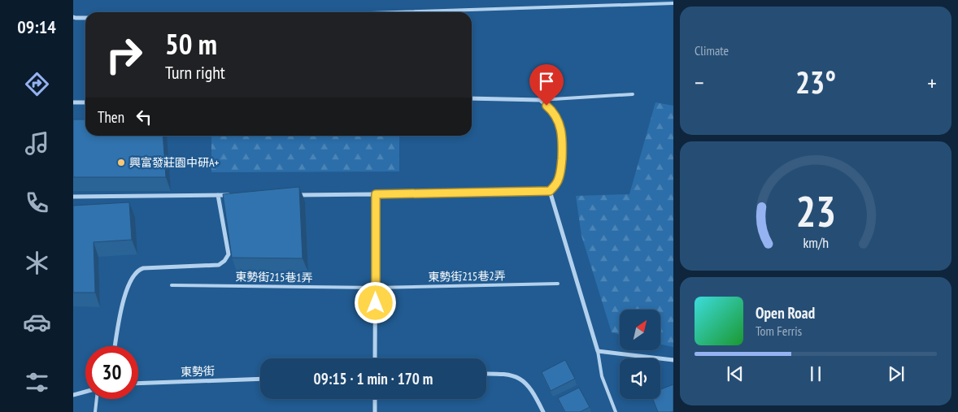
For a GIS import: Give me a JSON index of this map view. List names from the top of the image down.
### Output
{
  "streets": {
    "street": ["東勢街"],
    "lane": ["東勢街215巷2弄", "東勢街215巷1弄"]
  },
  "crossings": [
    ["東勢街215巷2弄", "東勢街215巷1弄"]
  ],
  "places": ["興富發莊園中研A+"],
  "north": "top right",
  "page": {
    "tabs": "09:14",
    "tile": "Climate",
    "turn": ["50 m", "Turn right"],
    "heat": ["−", "23°", "+"],
    "then": "Then",
    "song": ["Open Road", "Tom Ferris"],
    "limit": "30",
    "trip": "09:15 · 1 min · 170 m",
    "gauge": ["23", "km/h"]
  }
}
